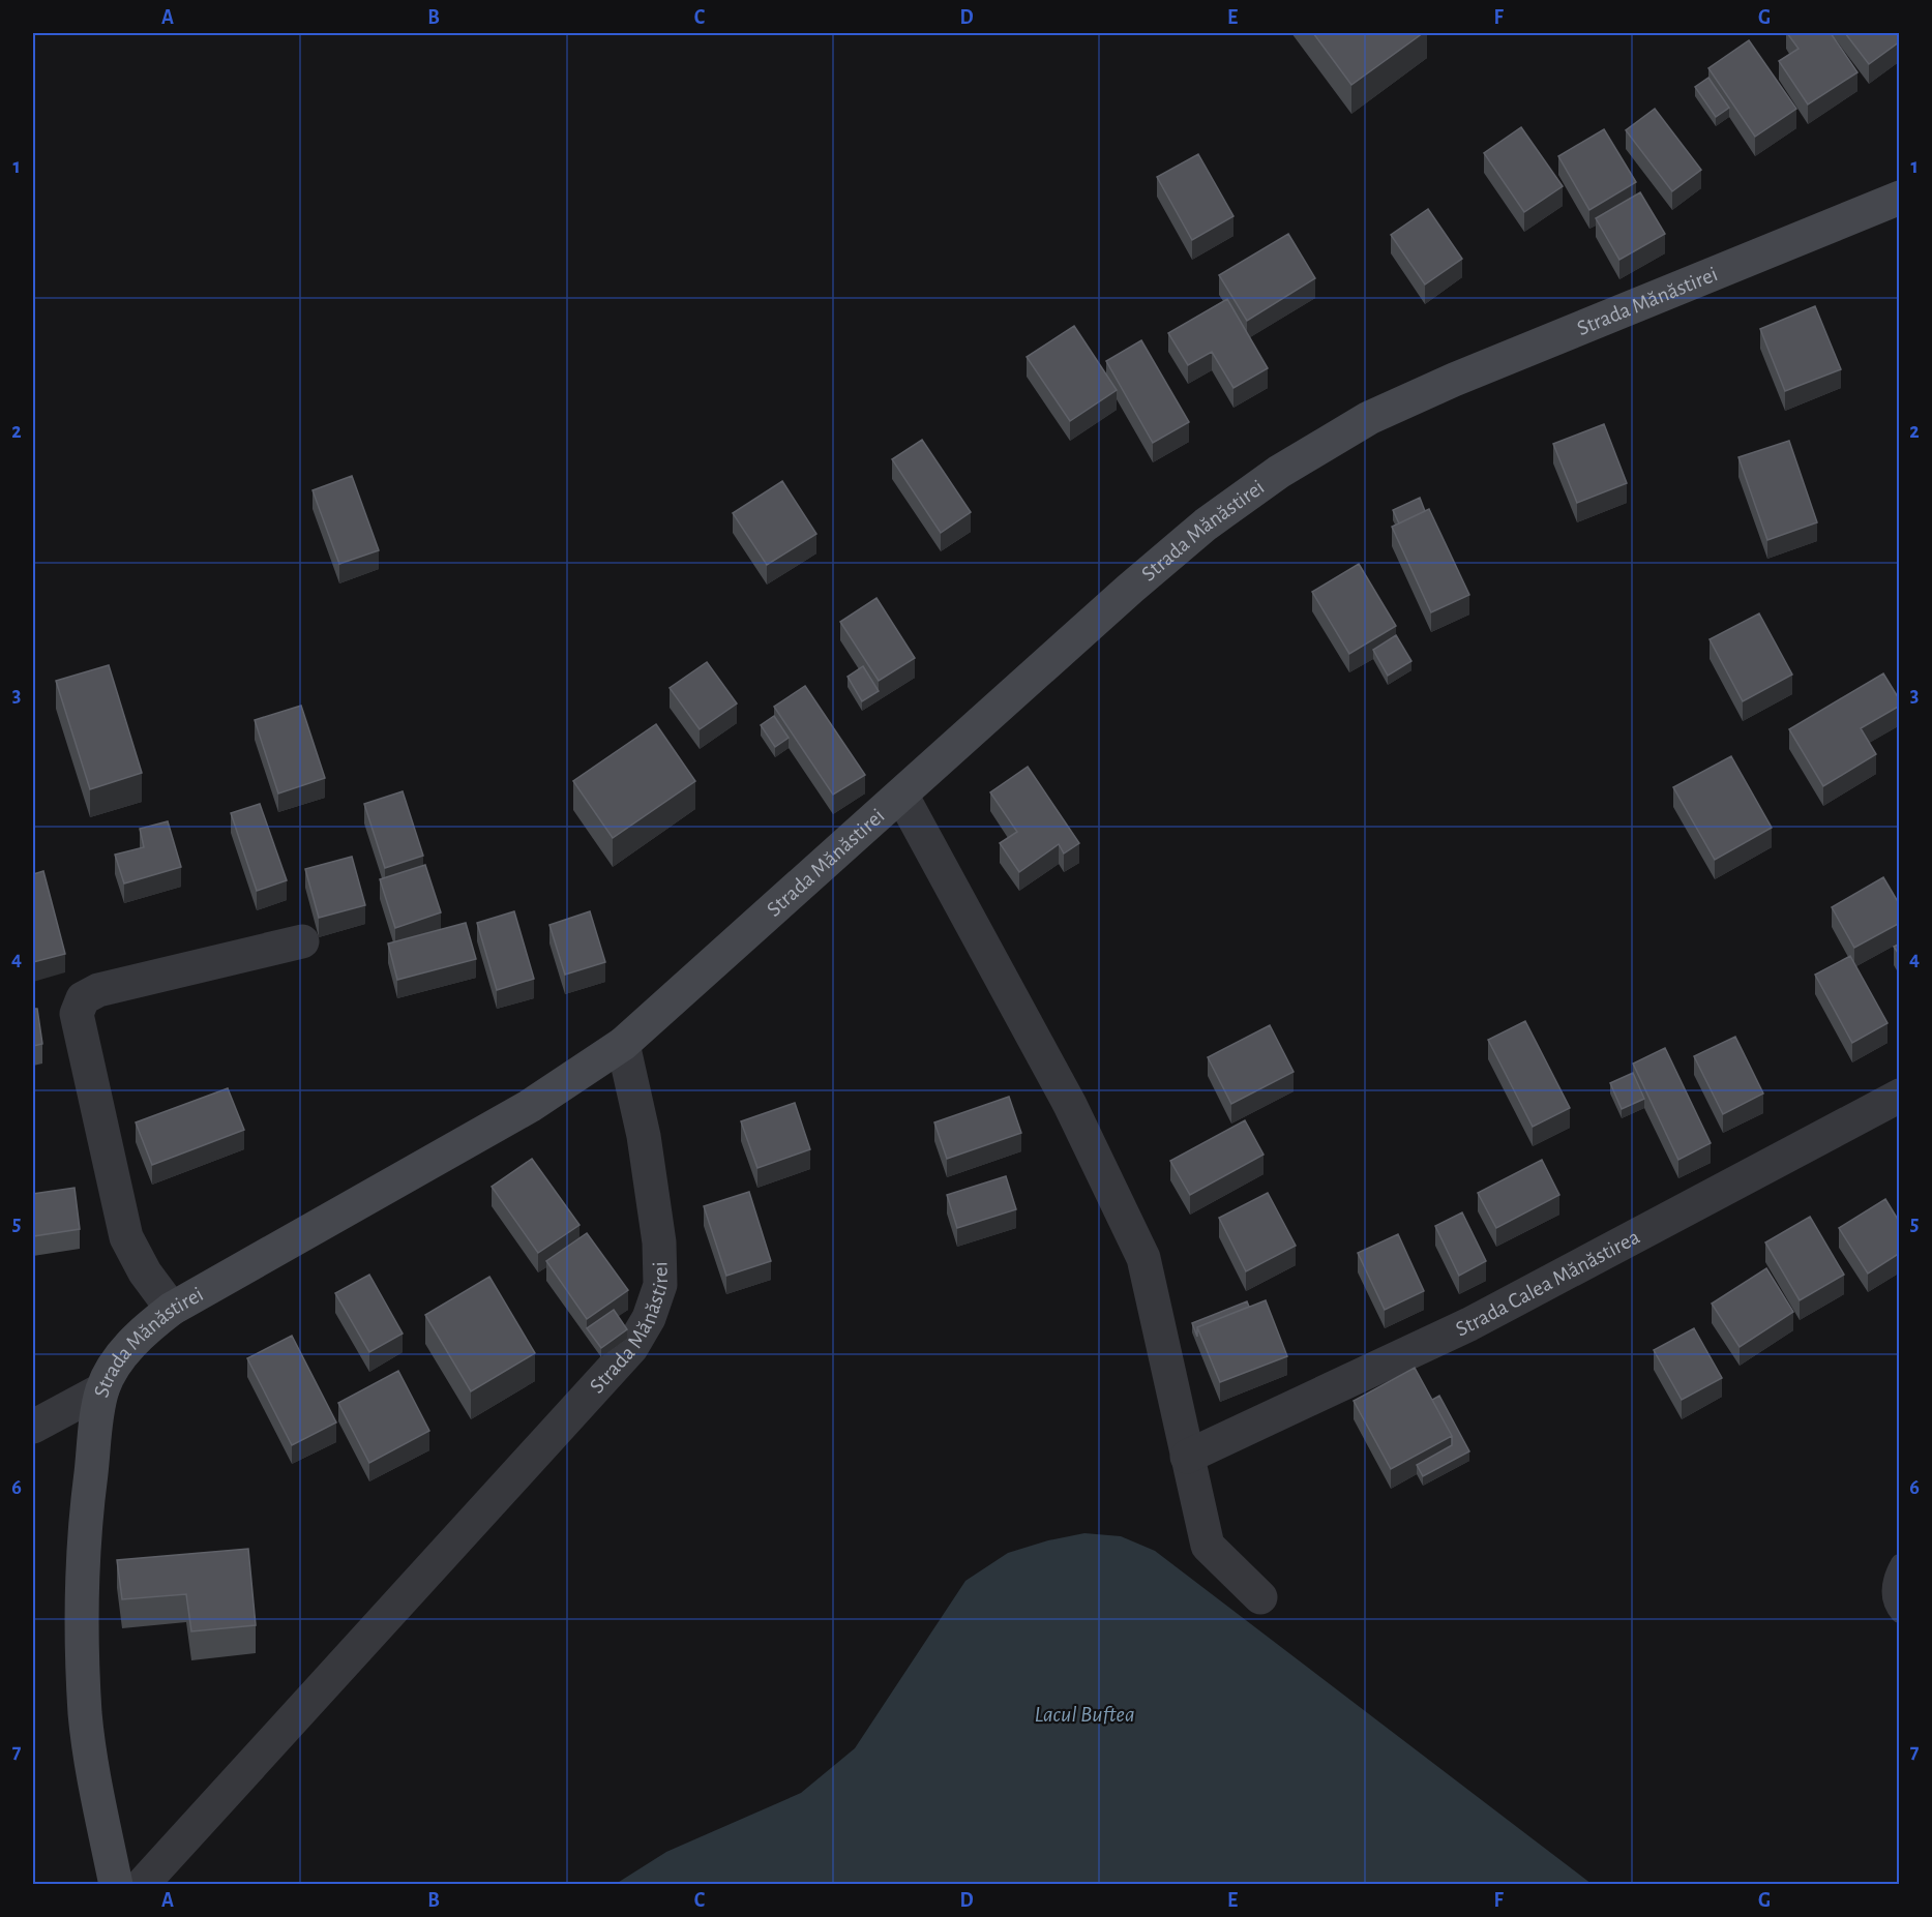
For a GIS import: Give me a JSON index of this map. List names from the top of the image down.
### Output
{
  "streets": {
    "street": ["Strada Mănăstirei", "Strada Calea Mănăstirea"]
  },
  "water": ["Lacul Buftea"],
  "grid": {
    "columns": [
      "A",
      "B",
      "C",
      "D",
      "E",
      "F",
      "G"
    ],
    "rows": [
      "1",
      "2",
      "3",
      "4",
      "5",
      "6",
      "7"
    ]
  }
}
